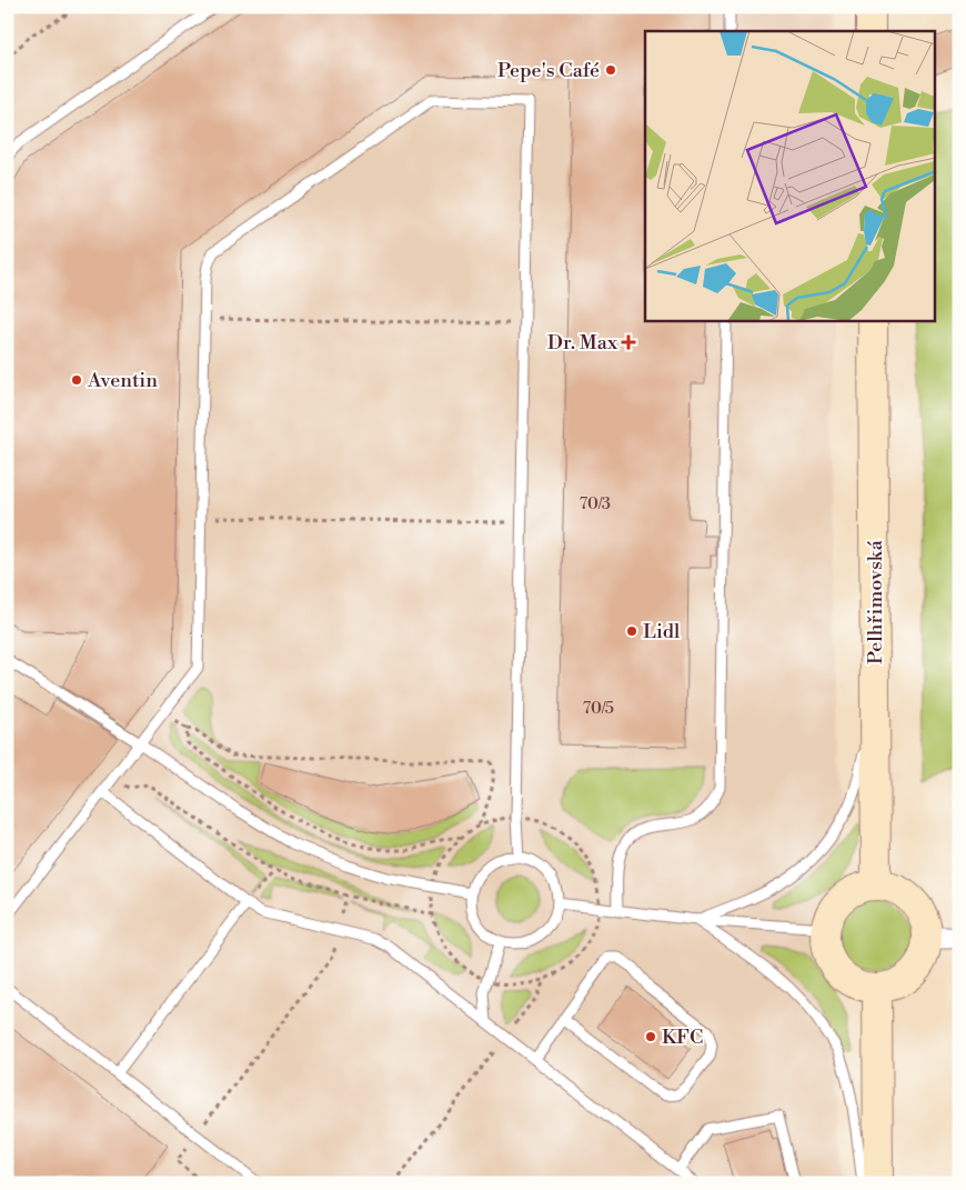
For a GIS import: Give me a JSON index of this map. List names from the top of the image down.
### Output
{
  "streets": {
    "main road": ["Pelhřimovská"]
  },
  "places": {
    "other": [
      "Pepe's Café",
      "Aventin",
      "Lidl",
      "KFC"
    ],
    "health": ["Dr. Max"]
  },
  "house_numbers": ["70/3", "70/5"]
}
